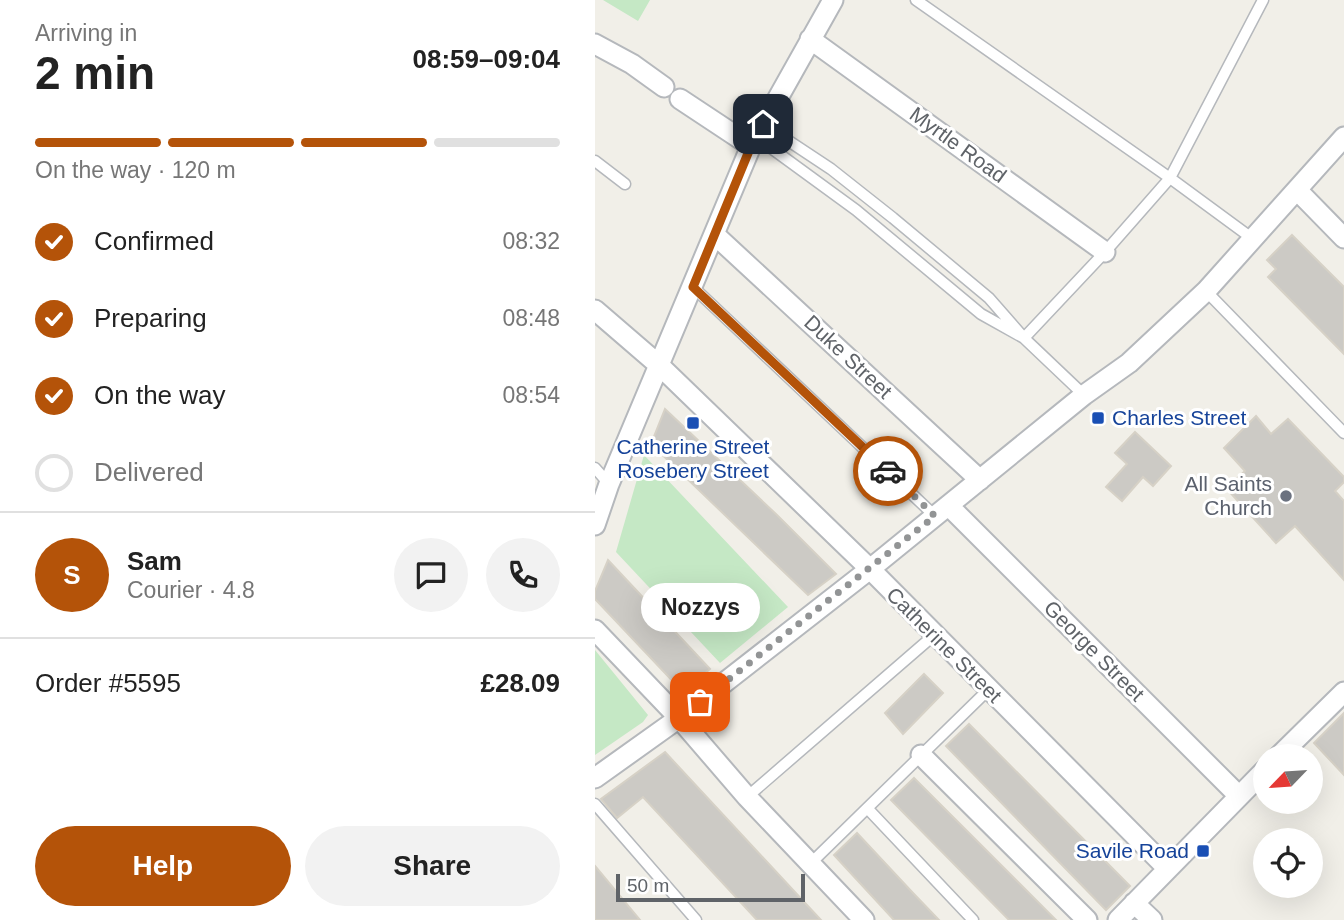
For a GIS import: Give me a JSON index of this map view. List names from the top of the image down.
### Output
{
  "streets": {
    "street": [
      "Myrtle Road",
      "Duke Street",
      "Catherine Street",
      "George Street"
    ]
  },
  "places": {
    "transit": ["Charles Street", "Catherine Street Rosebery Street", "Savile Road"],
    "other": ["All Saints Church", "Nozzys"]
  },
  "scale_bar": "50 m",
  "north": "bottom left",
  "page": {
    "heading": ["2 min", "Arriving in", "08:59–09:04"],
    "panel": [
      "Sam",
      "Courier · 4.8",
      "Order #5595",
      "£28.09"
    ],
    "bar": "On the way · 120 m",
    "list": [
      ["Confirmed", "08:32"],
      ["Preparing", "08:48"],
      ["On the way", "08:54"],
      "Delivered"
    ],
    "round": "S",
    "bubble": "Nozzys",
    "buttons": ["Help", "Share"],
    "scale": "50 m"
  }
}
